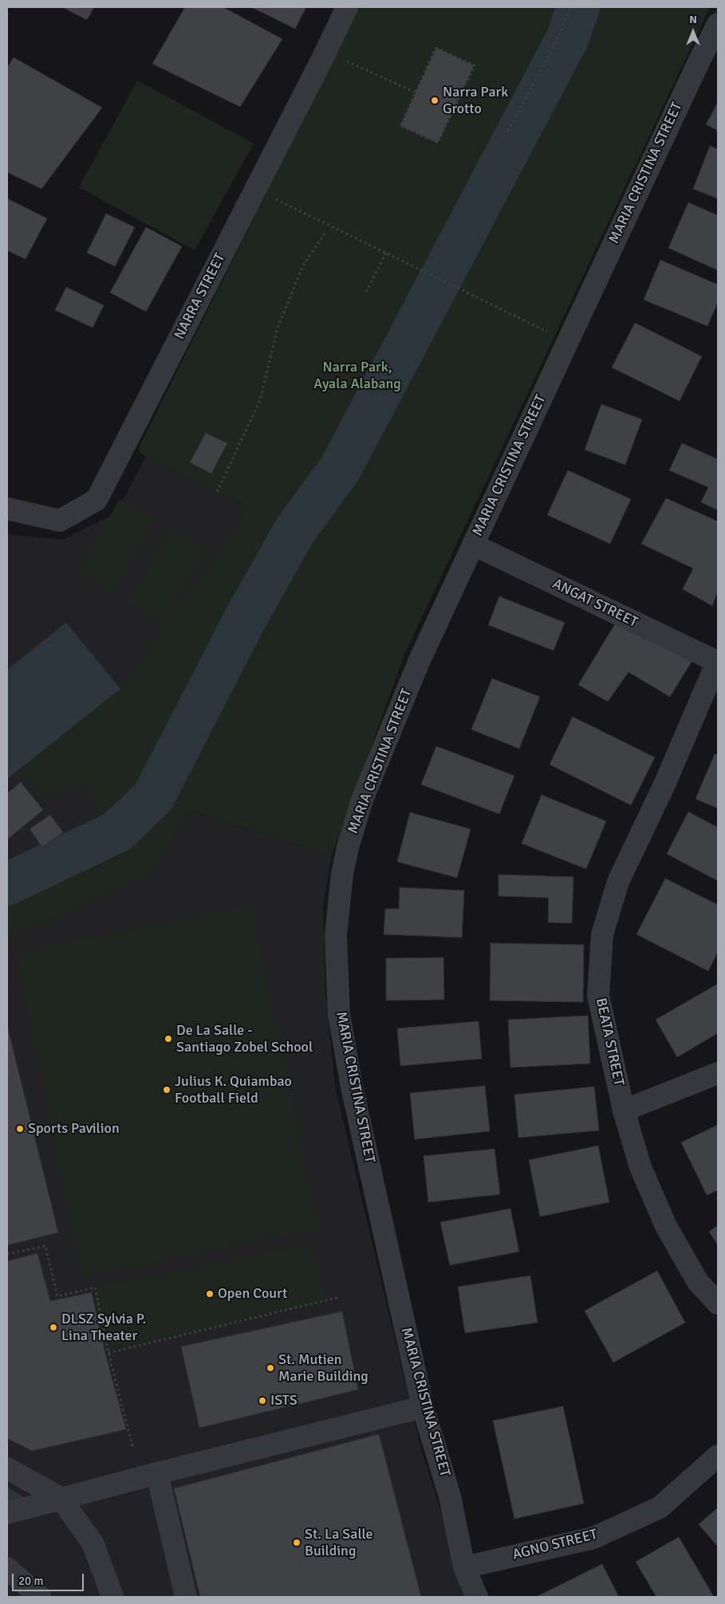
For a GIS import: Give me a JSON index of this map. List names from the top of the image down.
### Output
{
  "streets": {
    "street": [
      "MARIA CRISTINA STREET",
      "NARRA STREET",
      "ANGAT STREET",
      "BEATA STREET",
      "AGNO STREET"
    ]
  },
  "crossings": [
    ["MARIA CRISTINA STREET", "ANGAT STREET"],
    ["MARIA CRISTINA STREET", "AGNO STREET"],
    ["ANGAT STREET", "BEATA STREET"]
  ],
  "parks": ["Narra Park, Ayala Alabang"],
  "places": [
    "Narra Park Grotto",
    "De La Salle - Santiago Zobel School",
    "Julius K. Quiambao Football Field",
    "Sports Pavilion",
    "Open Court",
    "DLSZ Sylvia P. Lina Theater",
    "St. Mutien Marie Building",
    "ISTS",
    "St. La Salle Building"
  ],
  "scale_bar": "20 m",
  "north": "top"
}
